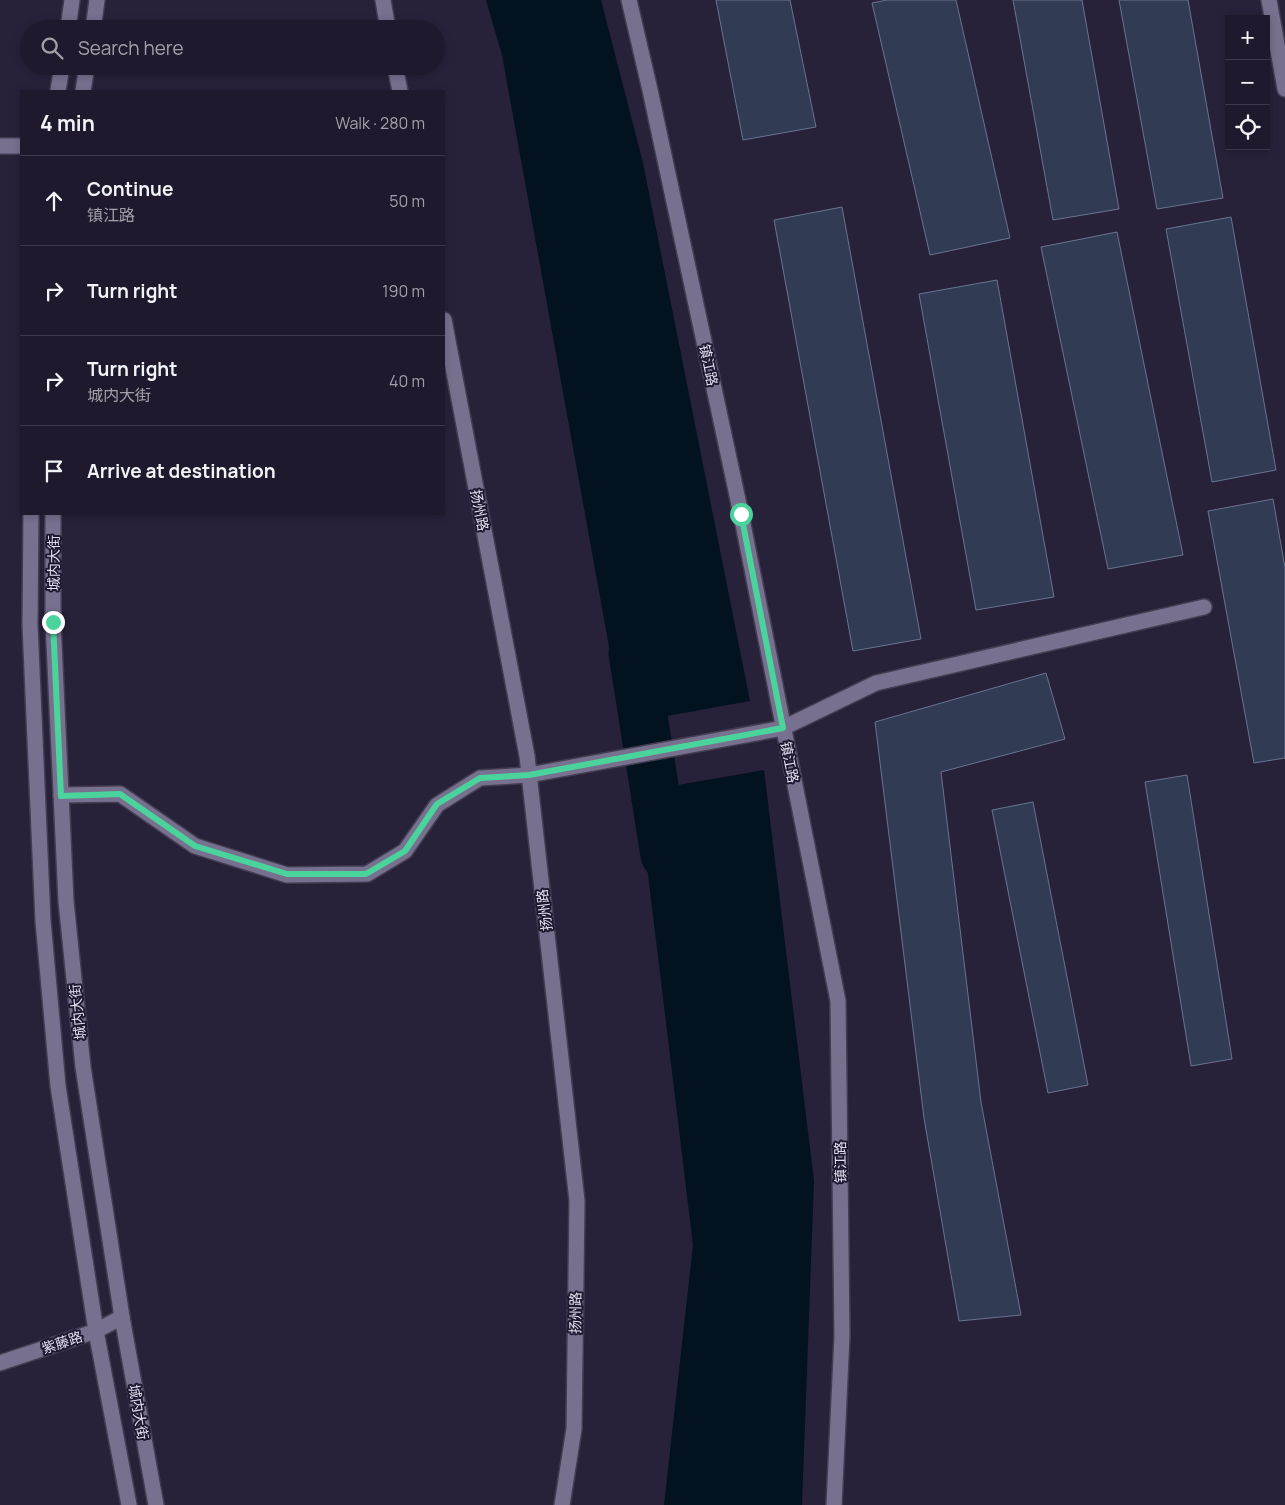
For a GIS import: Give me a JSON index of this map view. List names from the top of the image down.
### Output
{
  "streets": {
    "street": [
      "镇江路",
      "扬州路",
      "城内大街",
      "紫藤路"
    ]
  },
  "crossings": [
    ["城内大街", "紫藤路"]
  ],
  "page": {
    "map_buttons": ["+", "−"],
    "search": "Search here",
    "heading": ["4 min", "Walk · 280 m"],
    "list": [
      ["Continue", "镇江路", "50 m"],
      ["Turn right", "190 m"],
      ["Turn right", "城内大街", "40 m"],
      "Arrive at destination"
    ]
  }
}
